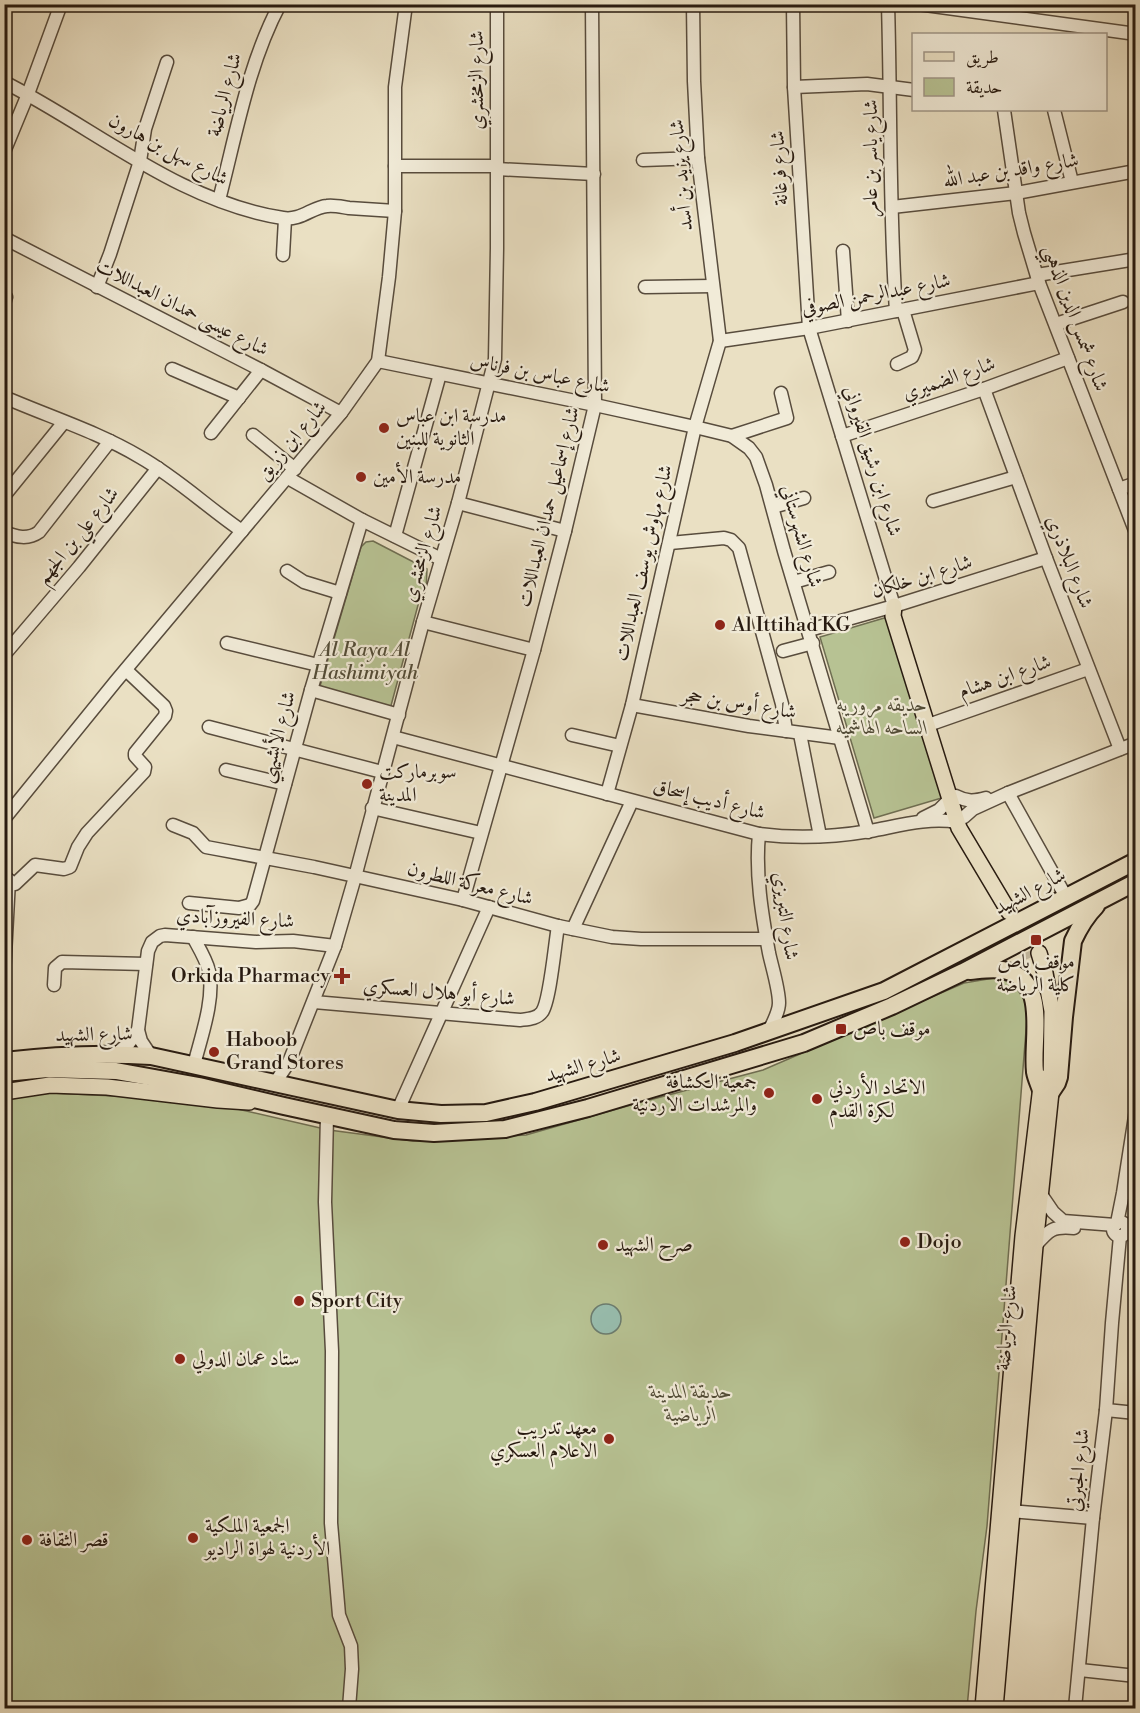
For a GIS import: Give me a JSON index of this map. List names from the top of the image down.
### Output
{
  "streets": {
    "highway": ["شارع الشهيد"],
    "main road": ["شارع الرياضة", "شارع ابن رشيق القيرواني"],
    "street": [
      "شارع الزمخشري",
      "شارع سهل بن هارون",
      "شارع ياسر بن عامر",
      "شارع فرغانة",
      "شارع واقد بن عبد الله",
      "شارع يزيد بن أسد",
      "شارع عبدالرحمن الصوفي",
      "شارع عيسى حمدان العبداللات",
      "شارع شمس الدين الذهبي",
      "شارع عباس بن فرناس",
      "شارع الضميري",
      "شارع ابن زريق",
      "شارع إسماعيل حمدان العبداللات",
      "شارع علي بن الجهم",
      "شارع الشهرستاني",
      "شارع البلاذري",
      "شارع مهاوش يوسف العبداللات",
      "شارع ابن خلكان",
      "شارع ابن هشام",
      "شارع أوس بن حجر",
      "شارع الأبشيهي",
      "شارع أديب إسحاق",
      "شارع معركة اللطرون",
      "شارع التبريزي",
      "شارع الفيروزآبادي",
      "شارع أبو هلال العسكري",
      "شارع الجبرتي"
    ]
  },
  "crossings": [
    ["شارع الزمخشري", "شارع عباس بن فرناس"],
    ["شارع الزمخشري", "شارع أديب إسحاق"],
    ["شارع الزمخشري", "شارع معركة اللطرون"],
    ["شارع الزمخشري", "شارع الشهيد"],
    ["شارع الزمخشري", "شارع الفيروزآبادي"],
    ["شارع الزمخشري", "شارع أبو هلال العسكري"],
    ["شارع الرياضة", "شارع سهل بن هارون"],
    ["شارع ياسر بن عامر", "شارع واقد بن عبد الله"],
    ["شارع ياسر بن عامر", "شارع عبدالرحمن الصوفي"],
    ["شارع فرغانة", "شارع عبدالرحمن الصوفي"],
    ["شارع فرغانة", "شارع ابن رشيق القيرواني"],
    ["شارع واقد بن عبد الله", "شارع شمس الدين الذهبي"],
    ["شارع يزيد بن أسد", "شارع عبدالرحمن الصوفي"],
    ["شارع يزيد بن أسد", "شارع مهاوش يوسف العبداللات"],
    ["شارع عبدالرحمن الصوفي", "شارع شمس الدين الذهبي"],
    ["شارع عبدالرحمن الصوفي", "شارع ابن رشيق القيرواني"],
    ["شارع عبدالرحمن الصوفي", "شارع مهاوش يوسف العبداللات"],
    ["شارع عيسى حمدان العبداللات", "شارع ابن زريق"],
    ["شارع شمس الدين الذهبي", "شارع الضميري"],
    ["شارع عباس بن فرناس", "شارع ابن زريق"],
    ["شارع عباس بن فرناس", "شارع إسماعيل حمدان العبداللات"],
    ["شارع عباس بن فرناس", "شارع الشهرستاني"],
    ["شارع عباس بن فرناس", "شارع مهاوش يوسف العبداللات"],
    ["شارع الضميري", "شارع ابن رشيق القيرواني"],
    ["شارع الضميري", "شارع البلاذري"],
    ["شارع ابن رشيق القيرواني", "شارع ابن خلكان"],
    ["شارع ابن رشيق القيرواني", "شارع ابن هشام"],
    ["شارع ابن رشيق القيرواني", "شارع أديب إسحاق"],
    ["شارع إسماعيل حمدان العبداللات", "شارع أديب إسحاق"],
    ["شارع إسماعيل حمدان العبداللات", "شارع معركة اللطرون"],
    ["شارع الشهرستاني", "شارع مهاوش يوسف العبداللات"],
    ["شارع الشهرستاني", "شارع ابن خلكان"],
    ["شارع الشهرستاني", "شارع أوس بن حجر"],
    ["شارع الشهرستاني", "شارع أديب إسحاق"],
    ["شارع البلاذري", "شارع ابن خلكان"],
    ["شارع البلاذري", "شارع ابن هشام"],
    ["شارع مهاوش يوسف العبداللات", "شارع أوس بن حجر"],
    ["شارع مهاوش يوسف العبداللات", "شارع أديب إسحاق"],
    ["شارع الأبشيهي", "شارع معركة اللطرون"],
    ["شارع أديب إسحاق", "شارع التبريزي"],
    ["شارع معركة اللطرون", "شارع التبريزي"],
    ["شارع معركة اللطرون", "شارع أبو هلال العسكري"]
  ],
  "parks": ["Al Raya Al Hashimiyah", "حديقه مروريه الساحه الهاشميه", "حديقة المدينة الرياضية"],
  "places": {
    "other": [
      "مدرسة ابن عباس الثانوية للبنين",
      "مدرسة الأمين",
      "Al Ittihad KG",
      "سوبرماركت المدينة",
      "Haboob Grand Stores",
      "جمعية الكشافة والمرشدات الاردنية",
      "الاتحاد الأردني لكرة القدم",
      "Dojo",
      "صرح الشهيد",
      "Sport City",
      "ستاد عمان الدولي",
      "معهد تدريب الاعلام العسكري",
      "الجمعية الملكية الأردنية لهواة الراديو",
      "قصر الثقافة"
    ],
    "transit": ["موقف باص كلية الرياضة", "موقف باص"],
    "health": ["Orkida Pharmacy"]
  },
  "legend": ["طريق", "حديقة"]
}
